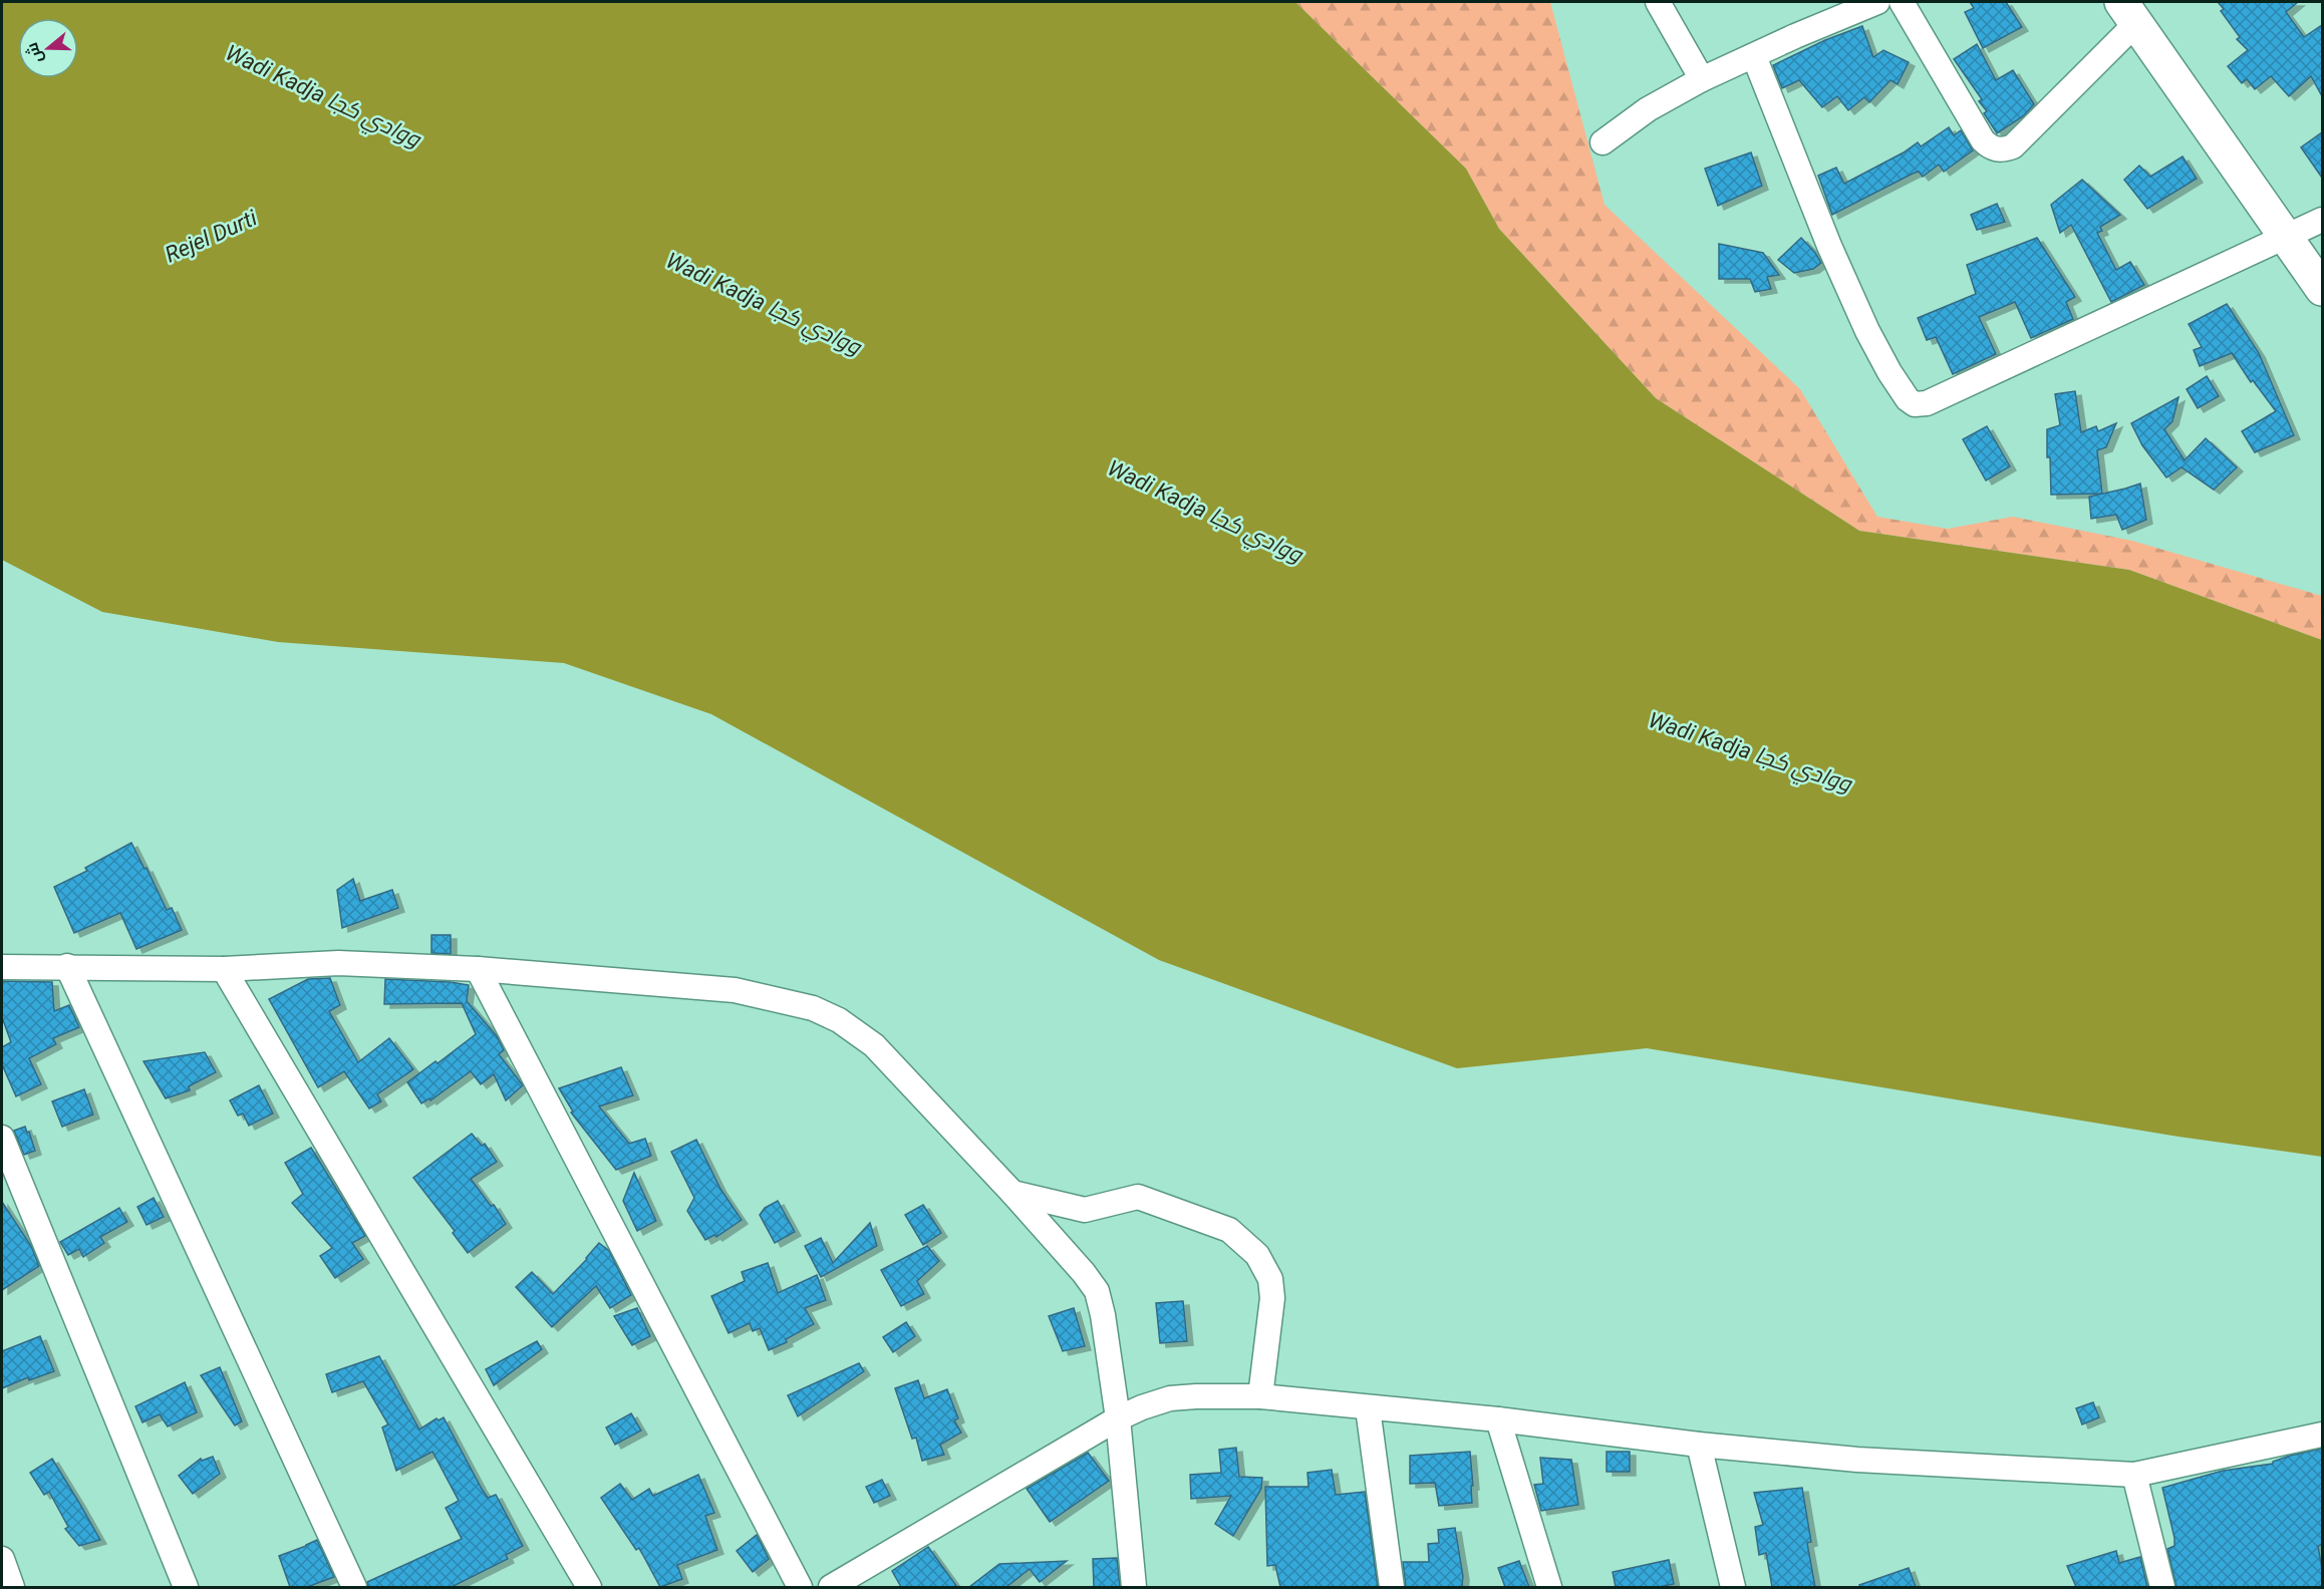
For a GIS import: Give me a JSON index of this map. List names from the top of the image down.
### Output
{
  "water": ["Wadi Kadja ووادي كجا", "Rejel Durti"],
  "north": "left"
}
